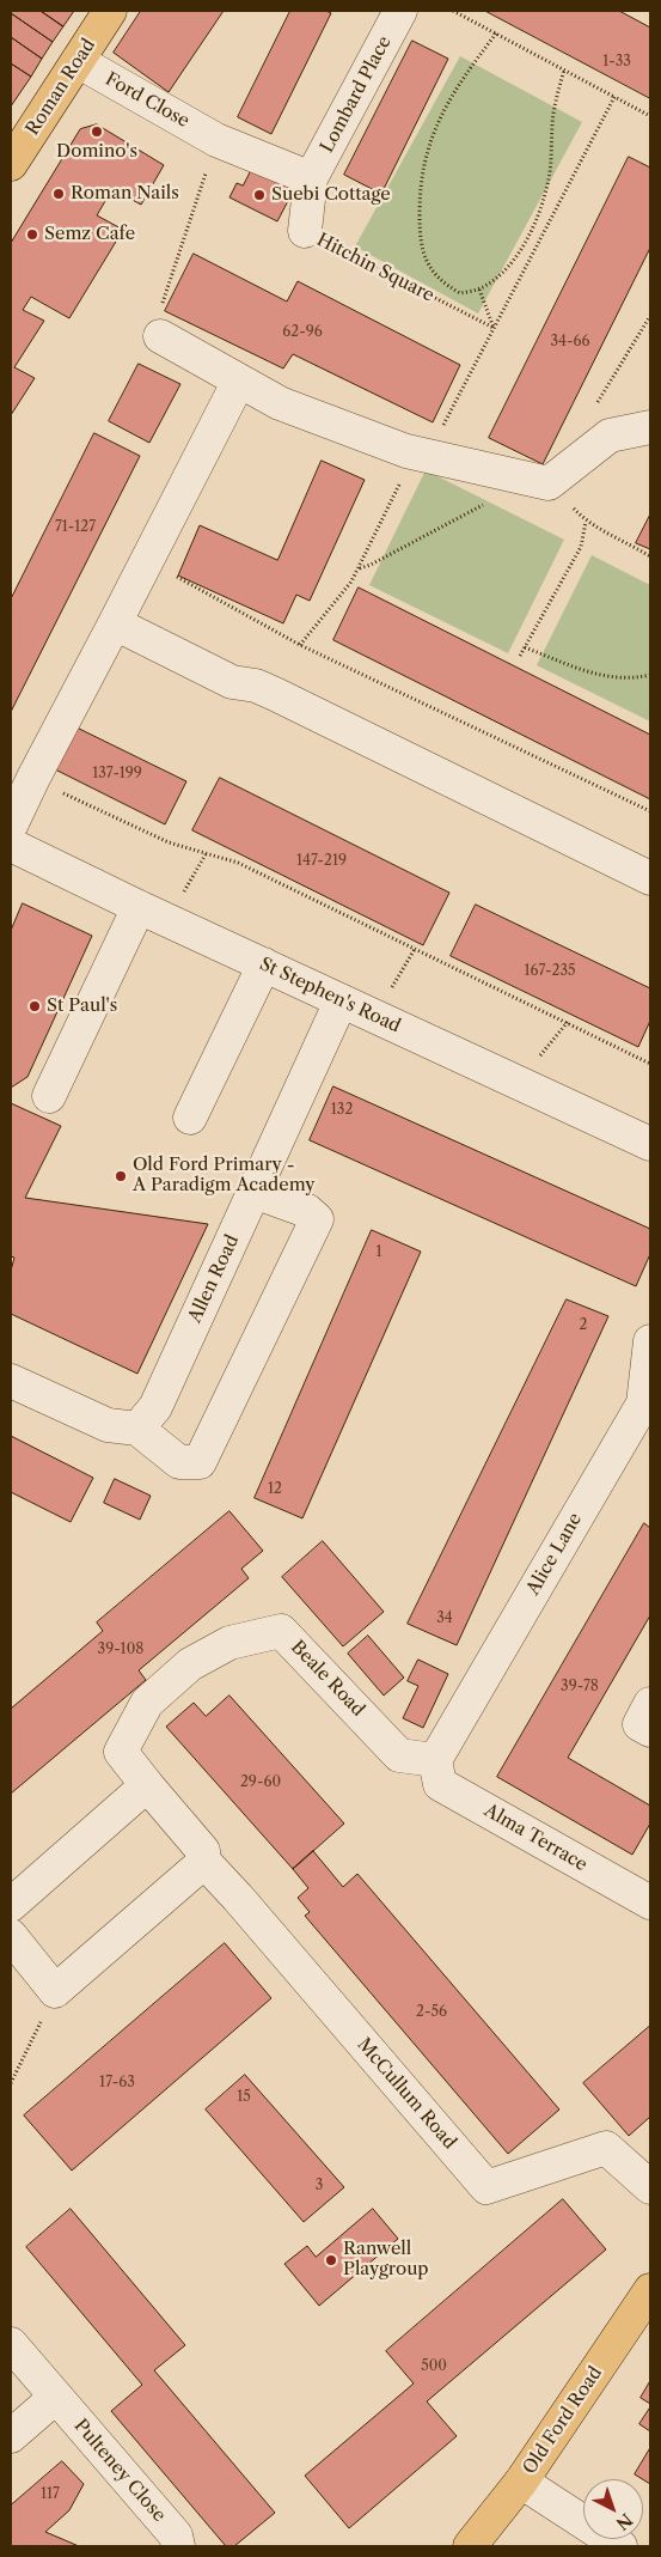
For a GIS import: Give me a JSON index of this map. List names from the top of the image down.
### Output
{
  "streets": {
    "main road": ["Roman Road", "Old Ford Road"],
    "street": [
      "Lombard Place",
      "Ford Close",
      "Hitchin Square",
      "St Stephen's Road",
      "Allen Road",
      "Alice Lane",
      "Beale Road",
      "Alma Terrace",
      "McCullum Road",
      "Pulteney Close"
    ]
  },
  "crossings": [
    ["Roman Road", "Ford Close"],
    ["Lombard Place", "Ford Close"],
    ["Lombard Place", "Hitchin Square"],
    ["Ford Close", "Hitchin Square"],
    ["St Stephen's Road", "Allen Road"],
    ["Alice Lane", "Beale Road"],
    ["Alice Lane", "Alma Terrace"],
    ["Beale Road", "Alma Terrace"],
    ["Beale Road", "McCullum Road"]
  ],
  "places": [
    "Domino's",
    "Roman Nails",
    "Suebi Cottage",
    "Semz Cafe",
    "St Paul's",
    "Old Ford Primary - A Paradigm Academy",
    "Ranwell Playgroup"
  ],
  "house_numbers": [
    "1-33",
    "62-96",
    "34-66",
    "71-127",
    "137-199",
    "147-219",
    "167-235",
    "132",
    "1",
    "2",
    "12",
    "34",
    "39-108",
    "39-78",
    "29-60",
    "2-56",
    "17-63",
    "15",
    "3",
    "500",
    "117"
  ],
  "north": "bottom right"
}
